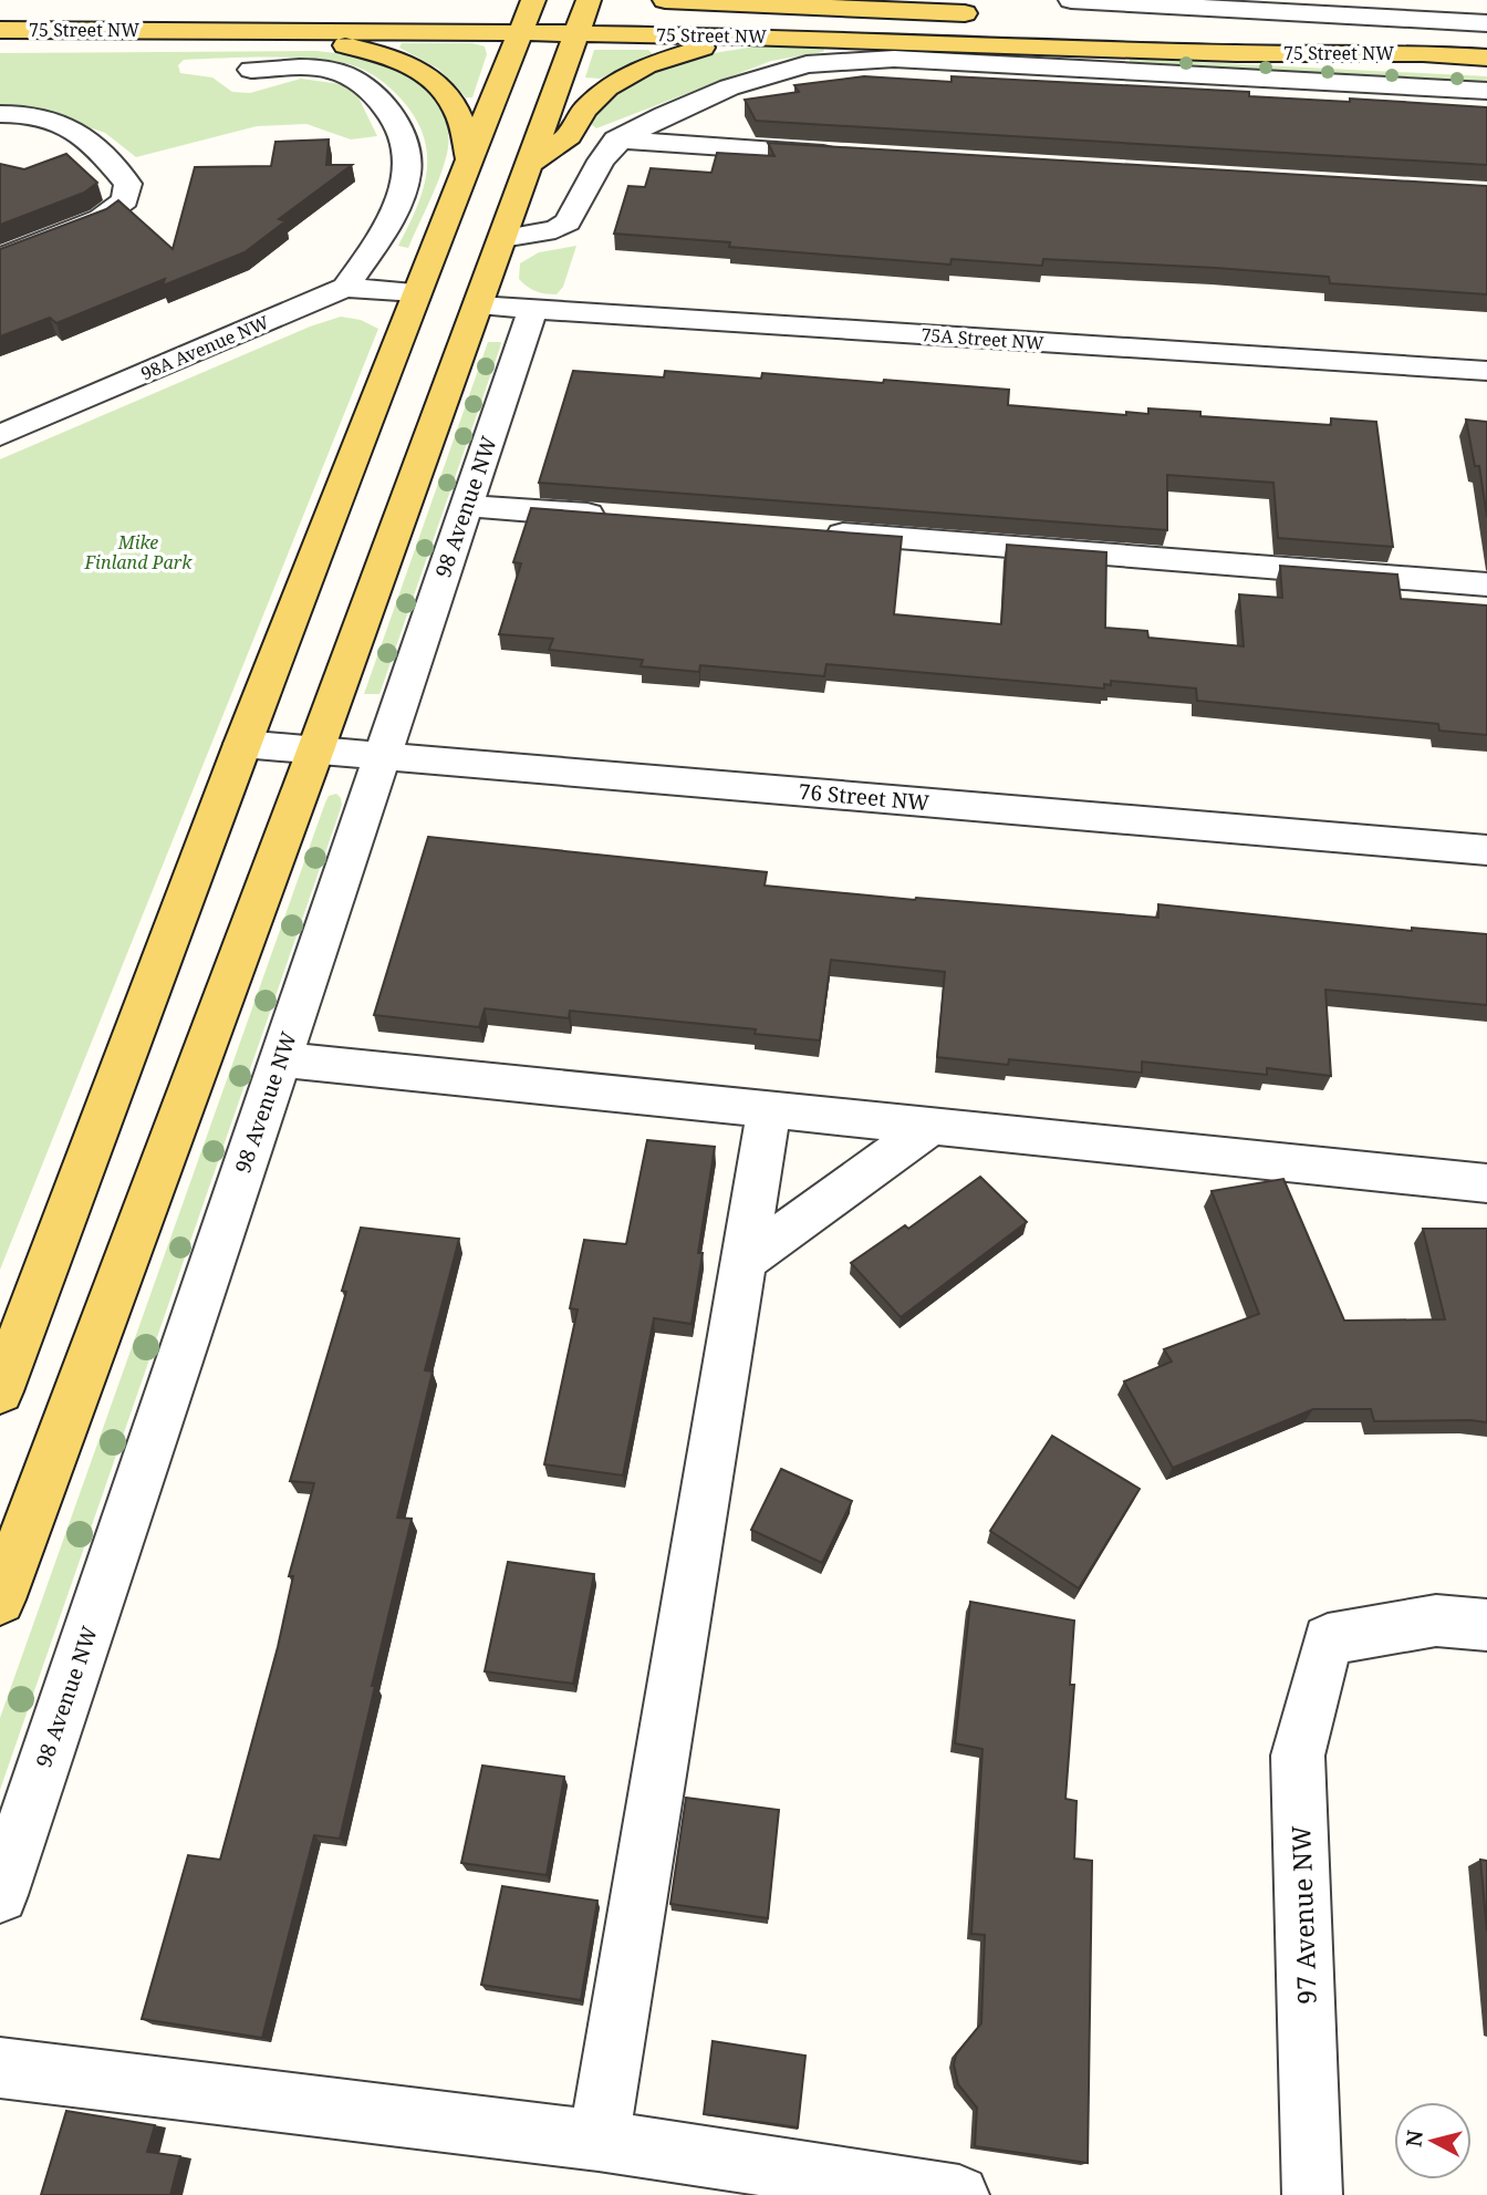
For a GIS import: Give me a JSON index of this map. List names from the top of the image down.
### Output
{
  "streets": {
    "main road": ["75 Street NW"],
    "street": [
      "75A Street NW",
      "98A Avenue NW",
      "98 Avenue NW",
      "76 Street NW",
      "97 Avenue NW"
    ]
  },
  "crossings": [
    ["75A Street NW", "98 Avenue NW"],
    ["98 Avenue NW", "76 Street NW"]
  ],
  "parks": ["Mike Finland Park"],
  "north": "left"
}
